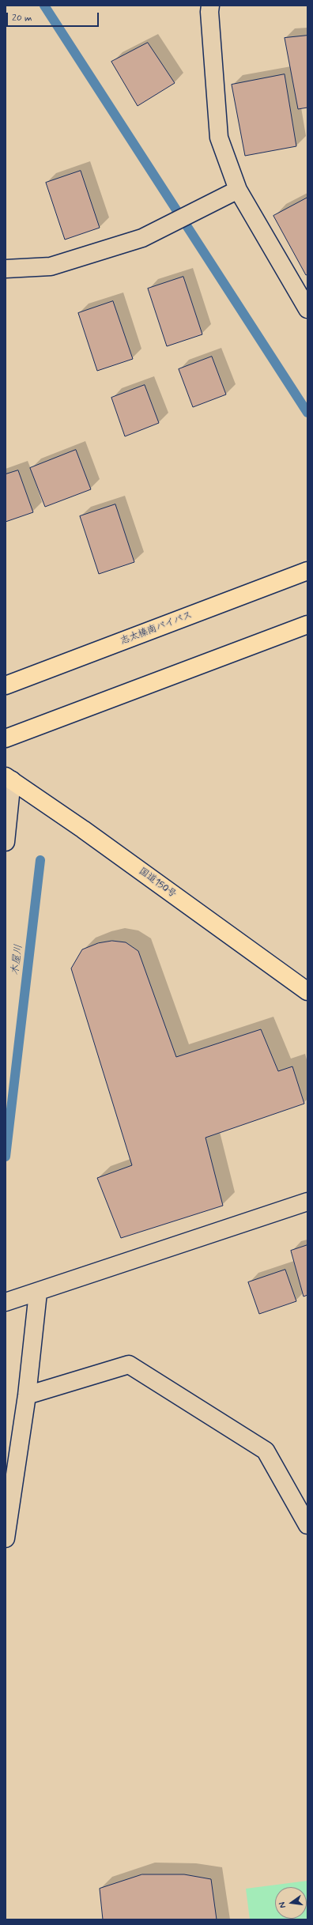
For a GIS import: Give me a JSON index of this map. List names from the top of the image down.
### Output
{
  "streets": {
    "highway": ["志太榛南バイパス", "国道150号"]
  },
  "water": ["木屋川"],
  "scale_bar": "20 m",
  "north": "left"
}
